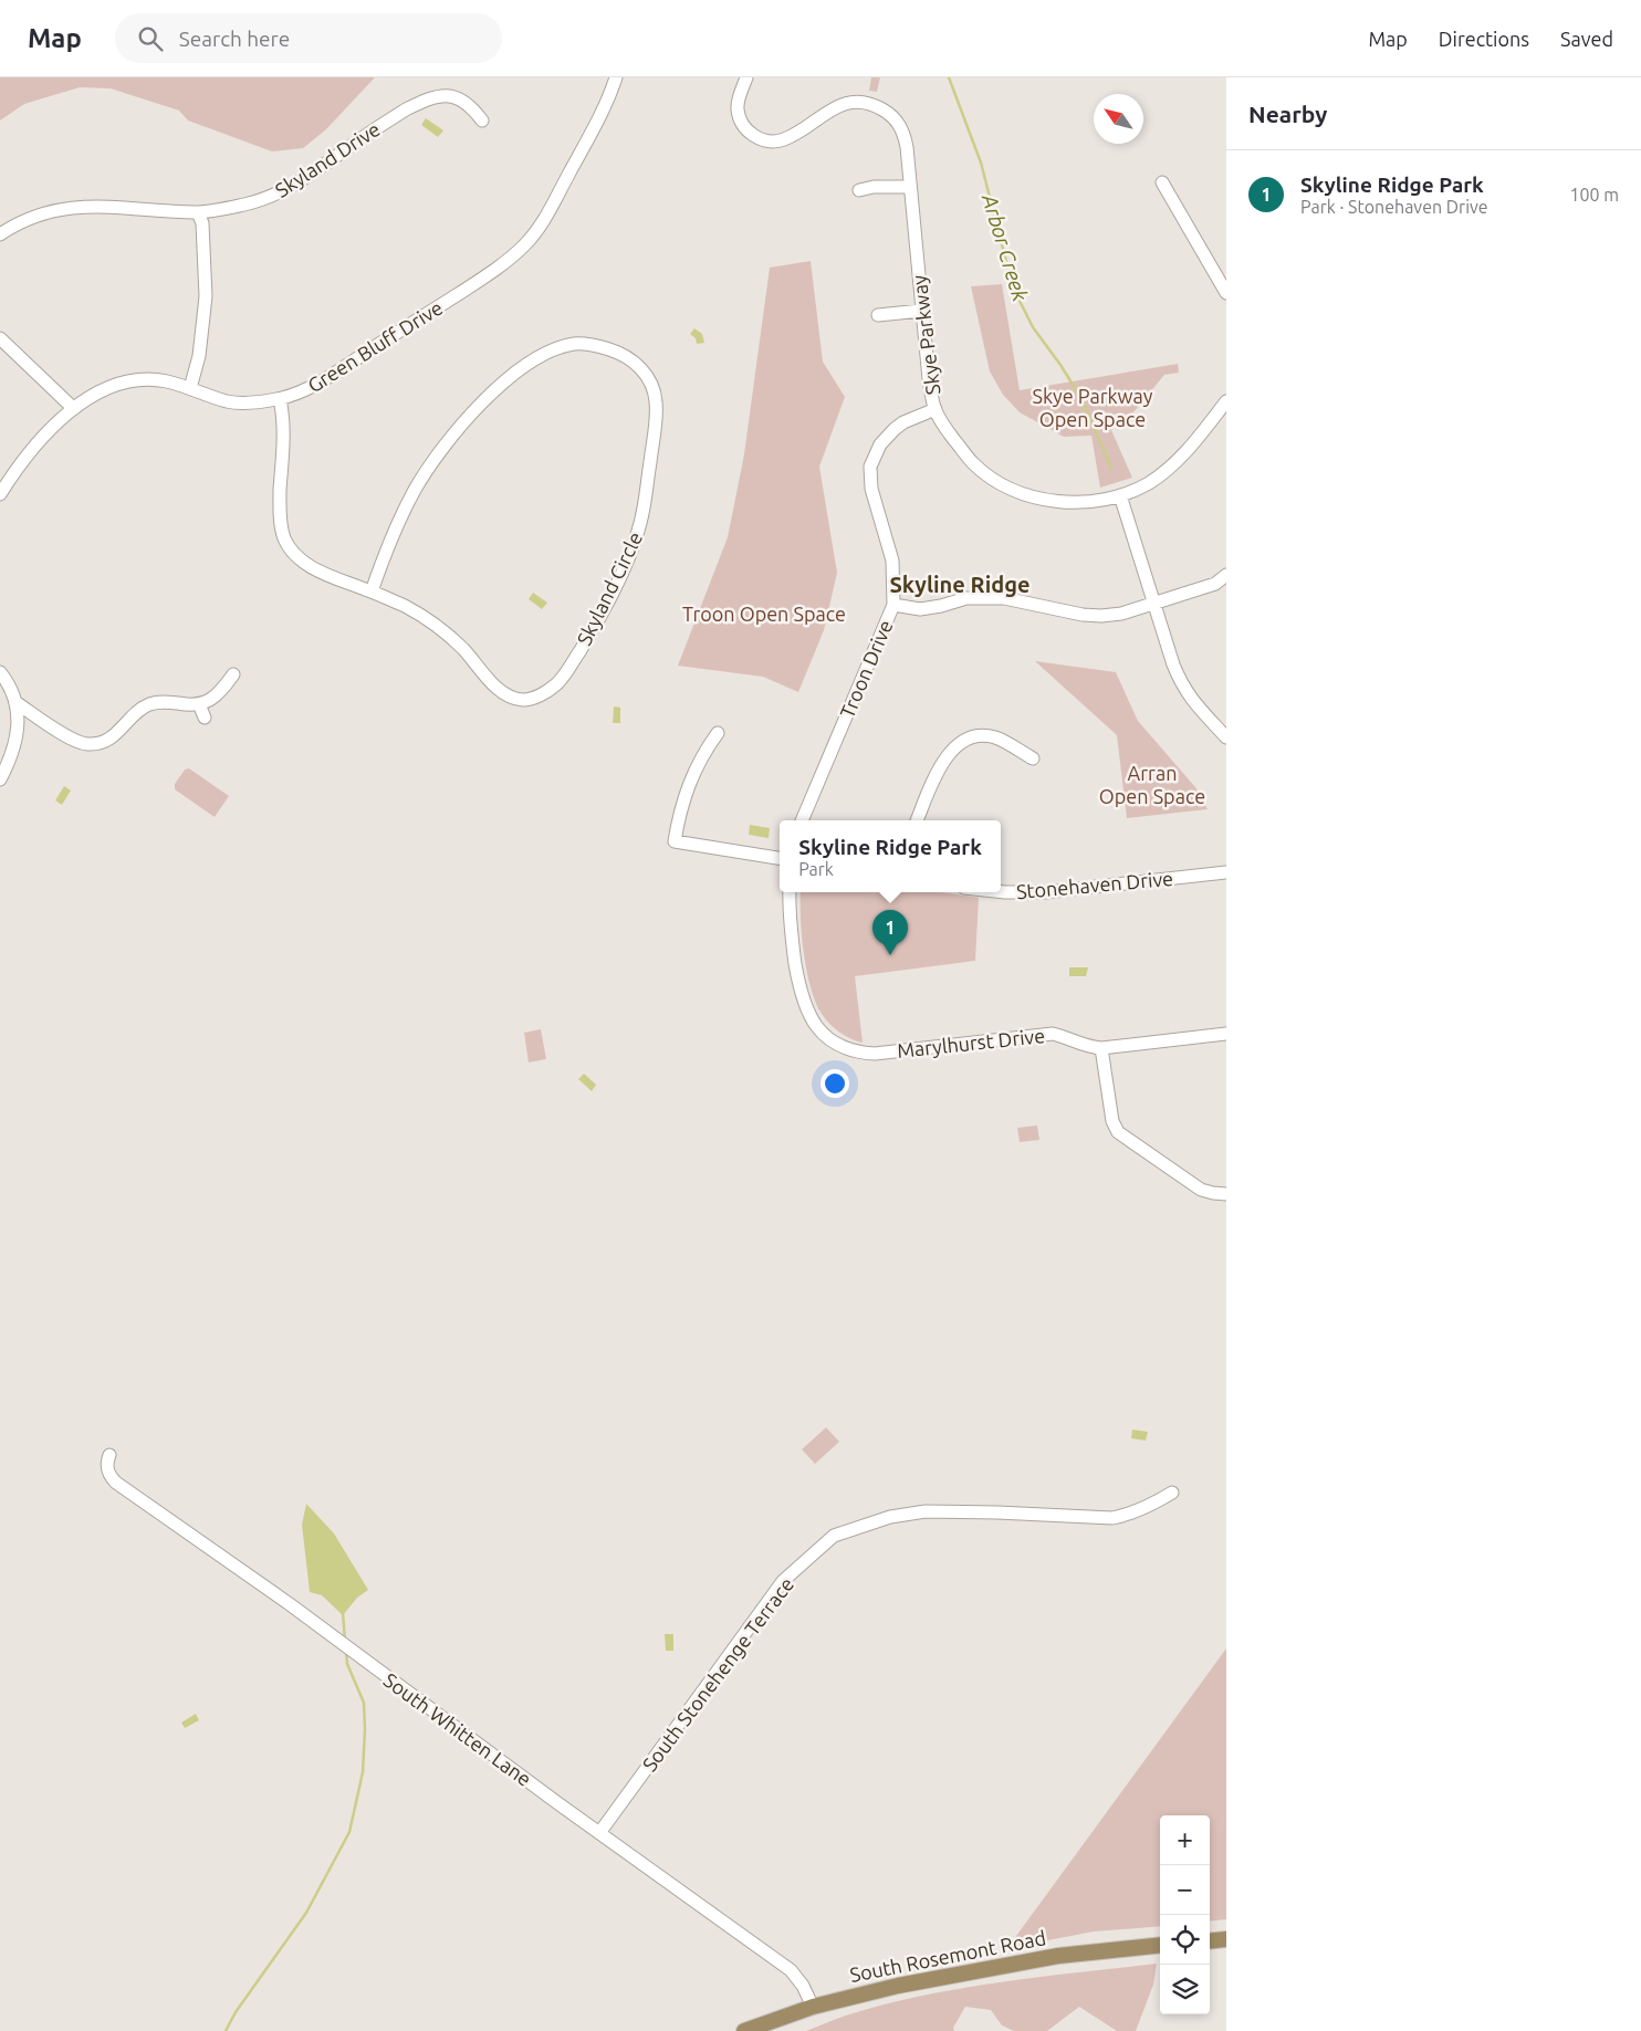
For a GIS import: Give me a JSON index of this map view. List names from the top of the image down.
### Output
{
  "streets": {
    "main road": ["South Rosemont Road"],
    "street": [
      "Skyland Drive",
      "Skye Parkway",
      "Green Bluff Drive",
      "Skyland Circle",
      "Troon Drive",
      "Stonehaven Drive",
      "Marylhurst Drive",
      "South Stonehenge Terrace",
      "South Whitten Lane"
    ]
  },
  "crossings": [
    ["Skye Parkway", "Troon Drive"],
    ["Green Bluff Drive", "Skyland Circle"],
    ["South Stonehenge Terrace", "South Whitten Lane"],
    ["South Whitten Lane", "South Rosemont Road"]
  ],
  "districts": ["Skyline Ridge"],
  "water": ["Arbor Creek"],
  "parks": ["Skye Parkway Open Space", "Troon Open Space", "Arran Open Space"],
  "north": "top left",
  "page": {
    "header": "Map",
    "search": "Search here",
    "nav": ["Map", "Directions", "Saved"],
    "heading": "Nearby",
    "list": [
      {
        "mark": "1",
        "name": "Skyline Ridge Park",
        "note": "Park · Stonehaven Drive",
        "value": "100 m"
      }
    ],
    "popup": ["Skyline Ridge Park", "Park"],
    "pins": "1",
    "map_buttons": ["+", "−"]
  }
}
